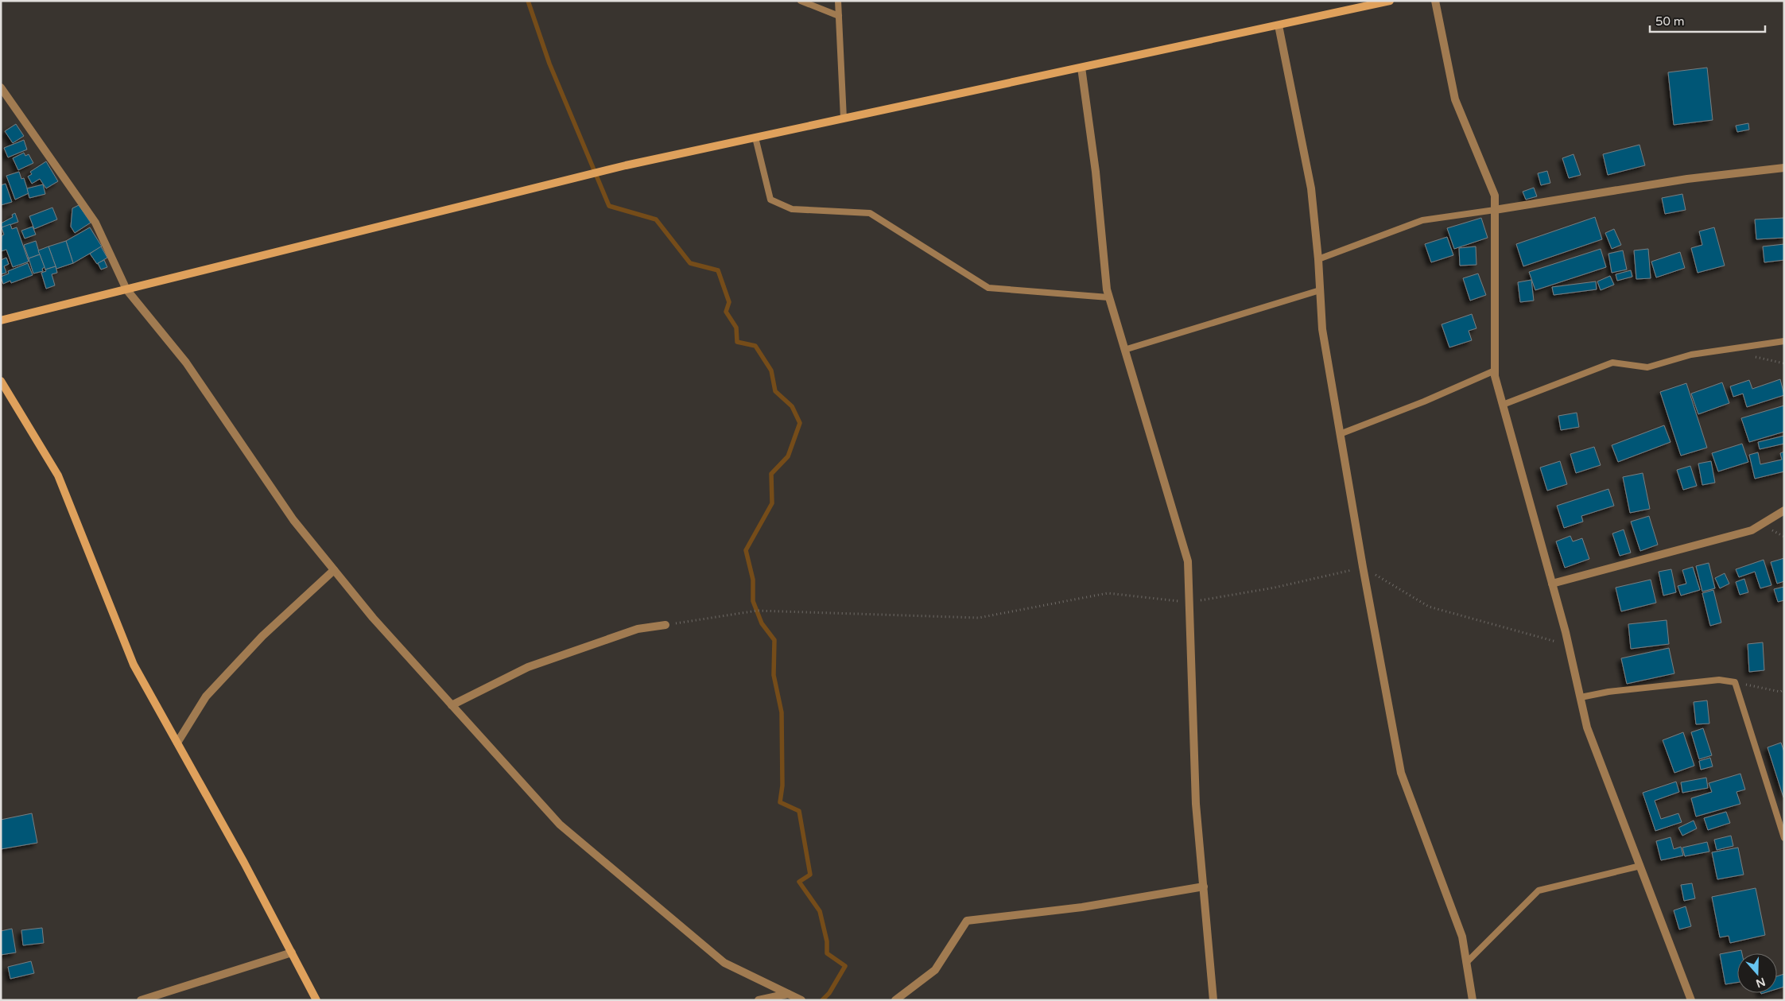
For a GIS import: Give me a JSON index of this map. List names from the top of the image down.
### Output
{
  "scale_bar": "50 m",
  "north": "bottom"
}
